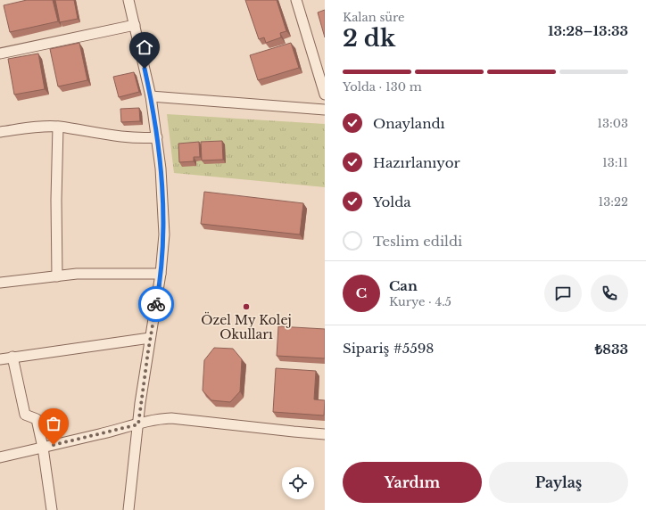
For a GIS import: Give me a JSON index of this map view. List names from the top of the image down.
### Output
{
  "places": ["Özel My Kolej Okulları"],
  "page": {
    "heading": ["2 dk", "Kalan süre", "13:28–13:33"],
    "panel": [
      "Can",
      "Kurye · 4.5",
      "Sipariş #5598",
      "₺833"
    ],
    "bar": "Yolda · 130 m",
    "list": [
      ["Onaylandı", "13:03"],
      ["Hazırlanıyor", "13:11"],
      ["Yolda", "13:22"],
      "Teslim edildi"
    ],
    "round": "C",
    "buttons": ["Yardım", "Paylaş"]
  }
}
